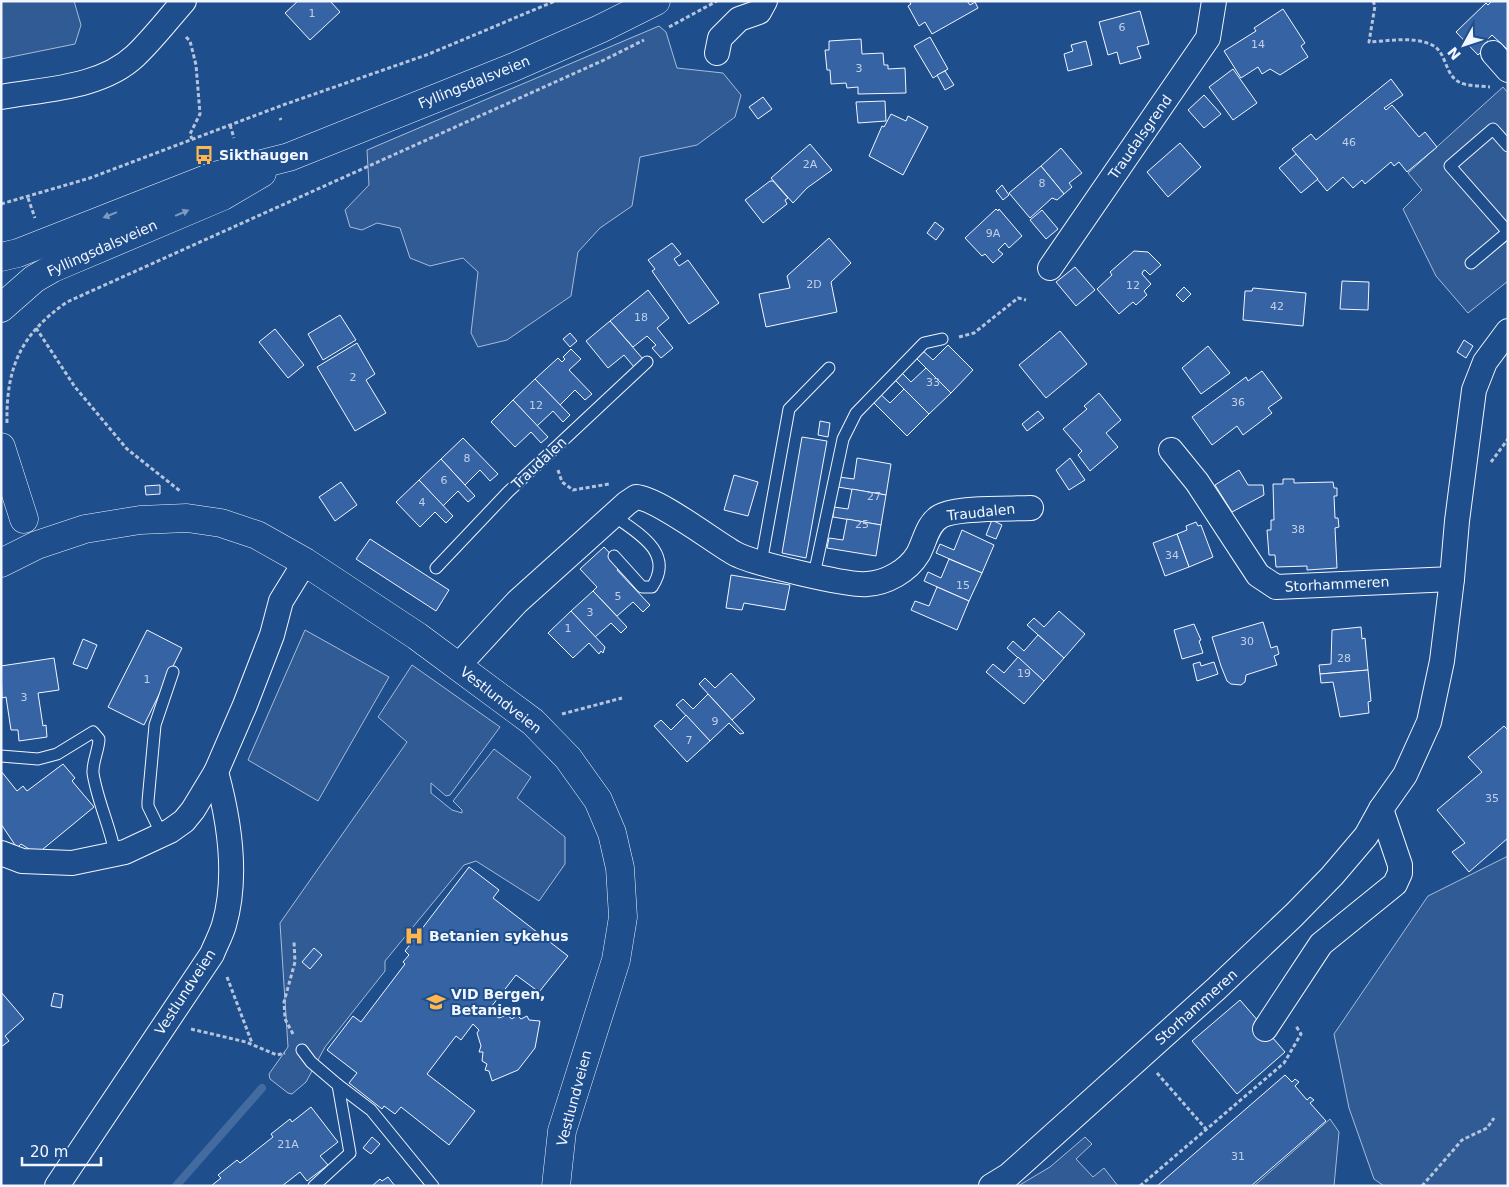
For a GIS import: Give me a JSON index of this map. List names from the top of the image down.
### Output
{
  "streets": {
    "main road": ["Fyllingsdalsveien", "Vestlundveien"],
    "street": ["Traudalsgrend", "Traudalen", "Storhammeren"]
  },
  "places": {
    "bus stop": ["Sikthaugen"],
    "hospital": ["Betanien sykehus"],
    "school or university": ["VID Bergen, Betanien"]
  },
  "house_numbers": [
    "1",
    "6",
    "14",
    "3",
    "46",
    "2A",
    "8",
    "9A",
    "2D",
    "12",
    "42",
    "18",
    "2",
    "33",
    "36",
    "12",
    "8",
    "6",
    "27",
    "4",
    "25",
    "38",
    "34",
    "15",
    "5",
    "3",
    "1",
    "30",
    "28",
    "19",
    "1",
    "3",
    "9",
    "7",
    "35",
    "21A",
    "31"
  ],
  "scale_bar": "20 m",
  "north": "bottom left"
}
